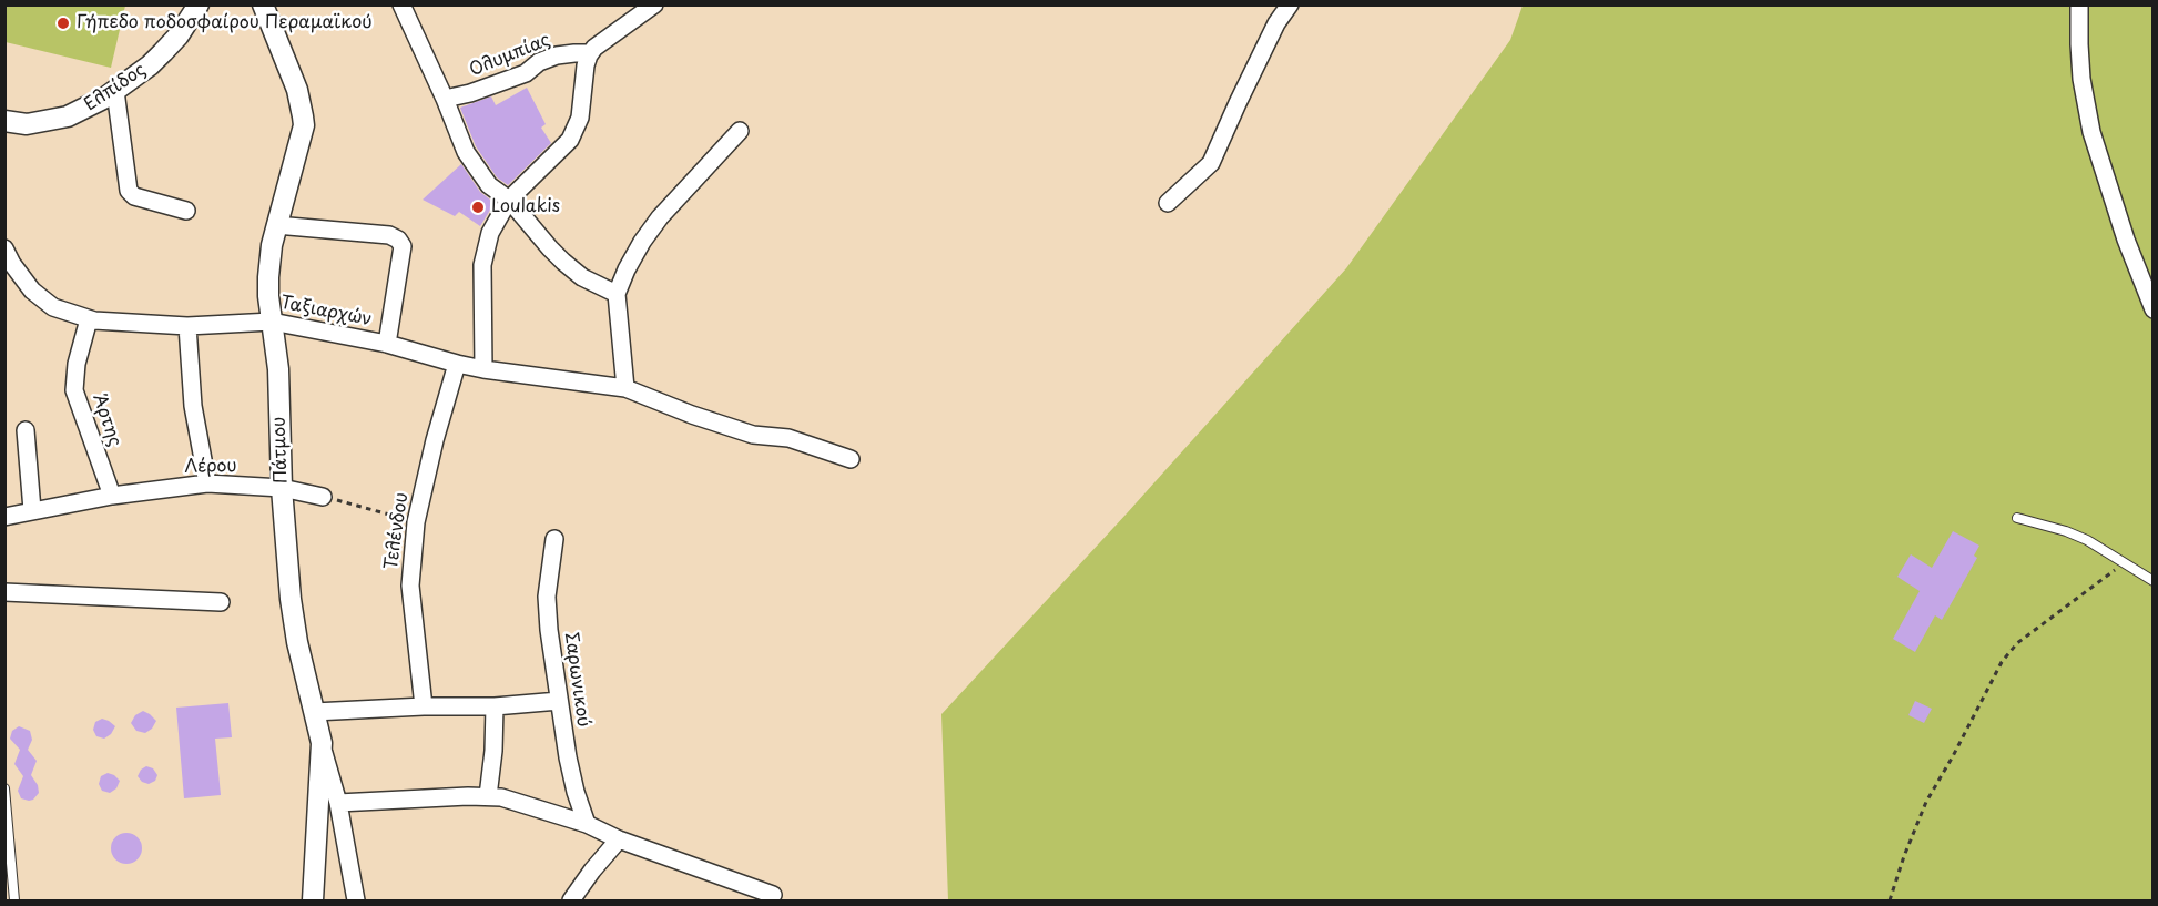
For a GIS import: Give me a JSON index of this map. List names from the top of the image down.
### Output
{
  "streets": {
    "street": [
      "Ολυμπίας",
      "Ελπίδος",
      "Ταξιαρχών",
      "Άρτης",
      "Πάτμου",
      "Λέρου",
      "Τελένδου",
      "Σαρωνικού"
    ]
  },
  "crossings": [
    ["Ταξιαρχών", "Άρτης"],
    ["Ταξιαρχών", "Πάτμου"],
    ["Ταξιαρχών", "Τελένδου"],
    ["Άρτης", "Λέρου"],
    ["Πάτμου", "Λέρου"]
  ],
  "places": ["Γήπεδο ποδοσφαίρου Περαμαϊκού", "Loulakis"]
}
